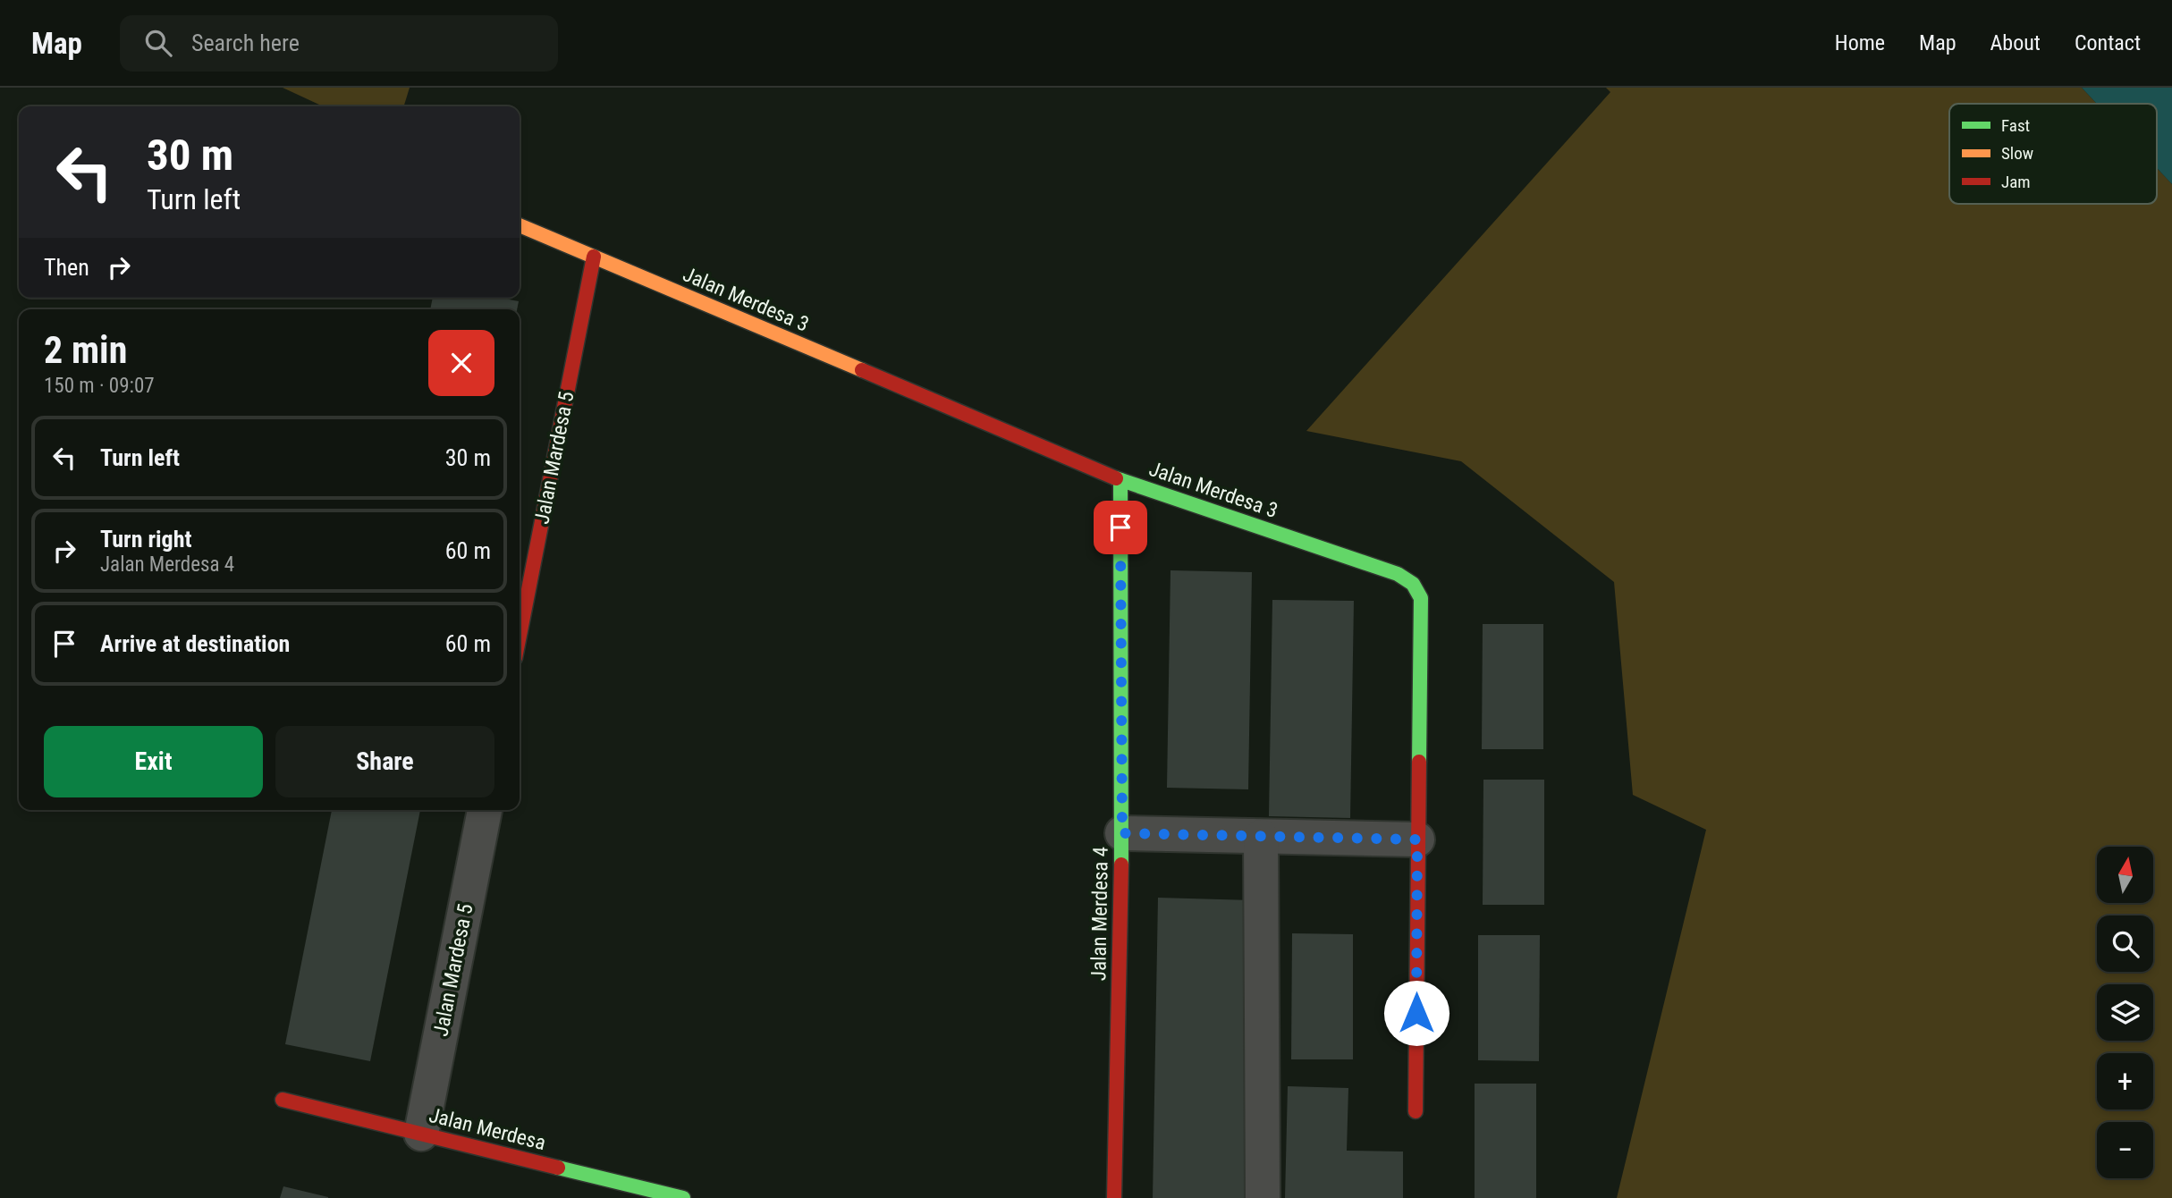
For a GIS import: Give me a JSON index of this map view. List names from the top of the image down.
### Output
{
  "streets": {
    "street": [
      "Jalan Merdesa 3",
      "Jalan Mardesa 5",
      "Jalan Merdesa 4",
      "Jalan Merdesa"
    ]
  },
  "crossings": [
    ["Jalan Merdesa 3", "Jalan Mardesa 5"],
    ["Jalan Merdesa 3", "Jalan Merdesa 4"],
    ["Jalan Mardesa 5", "Jalan Merdesa"]
  ],
  "legend": ["Fast", "Slow", "Jam"],
  "north": "top",
  "page": {
    "header": "Map",
    "search": "Search here",
    "nav": [
      "Home",
      "Map",
      "About",
      "Contact"
    ],
    "turn": ["30 m", "Turn left"],
    "then": "Then",
    "heading": ["2 min", "150 m · 09:07"],
    "list": [
      {
        "name": "Turn left",
        "value": "30 m"
      },
      {
        "name": "Turn right",
        "note": "Jalan Merdesa 4",
        "value": "60 m"
      },
      {
        "name": "Arrive at destination",
        "value": "60 m"
      }
    ],
    "buttons": ["Exit", "Share"],
    "map_buttons": ["+", "−"]
  }
}
